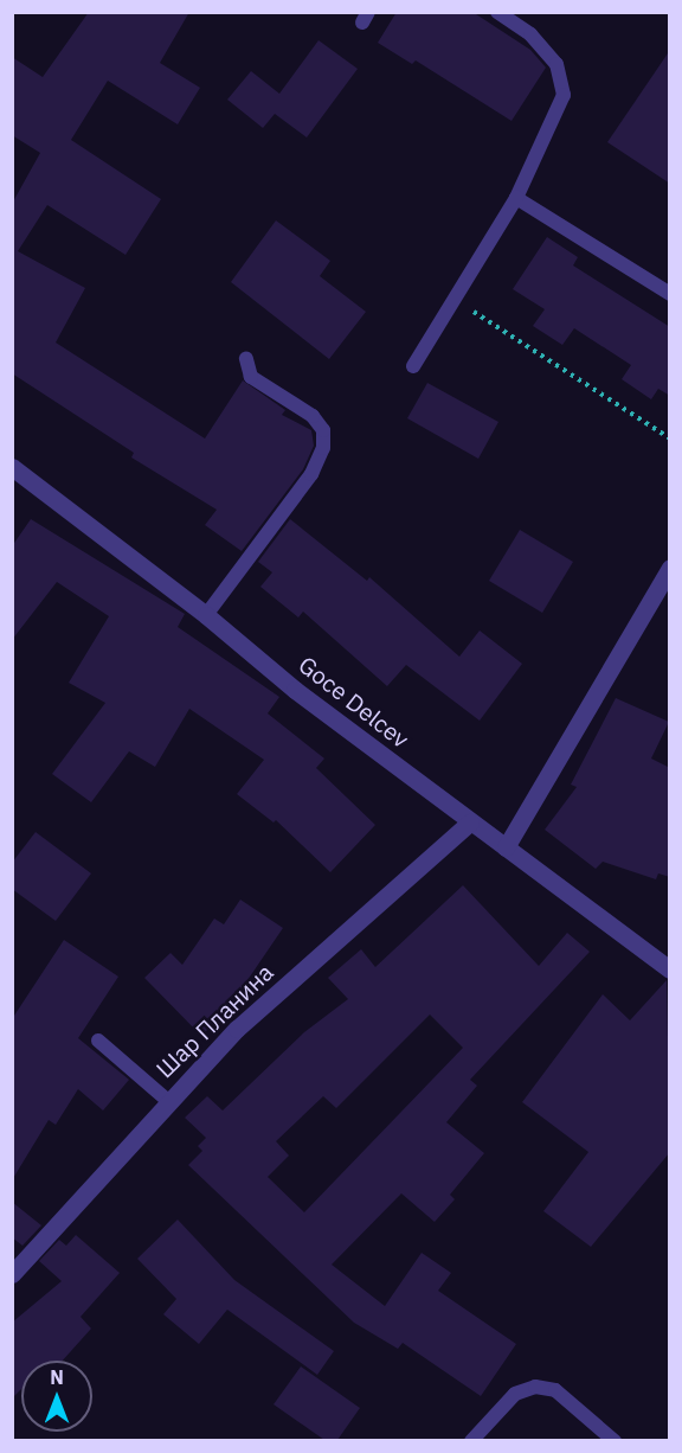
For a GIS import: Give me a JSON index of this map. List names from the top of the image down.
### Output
{
  "streets": {
    "street": ["Goce Delcev", "Шар Планина"]
  },
  "crossings": [
    ["Goce Delcev", "Шар Планина"]
  ],
  "north": "top"
}
